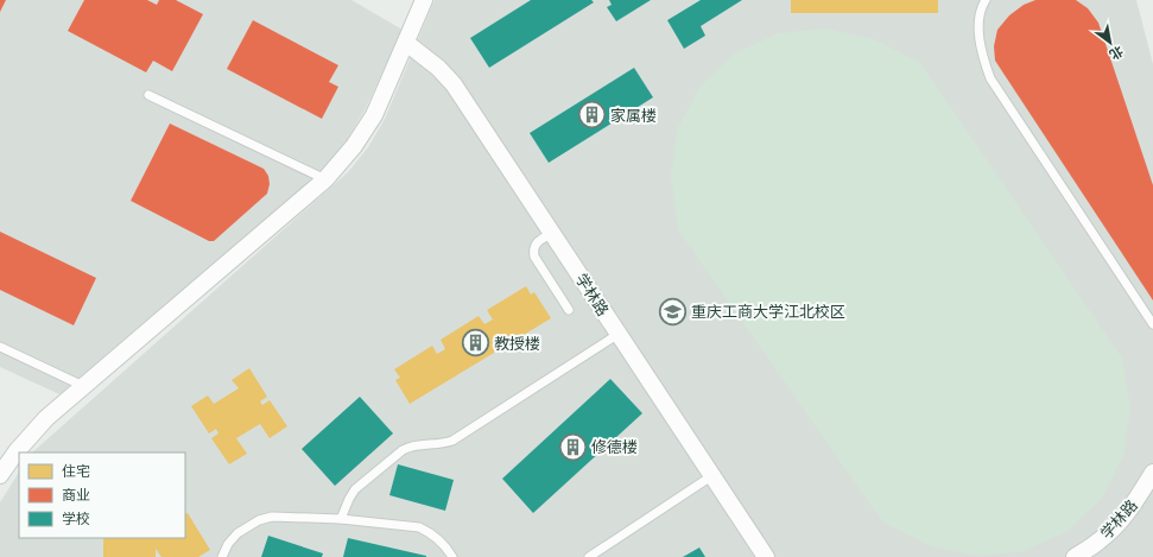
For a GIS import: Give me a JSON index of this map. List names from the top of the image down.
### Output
{
  "streets": {
    "street": ["学林路"]
  },
  "places": {
    "building": ["家属楼", "教授楼", "修德楼"],
    "school or university": ["重庆工商大学江北校区"]
  },
  "legend": ["住宅", "商业", "学校"],
  "north": "bottom right"
}
